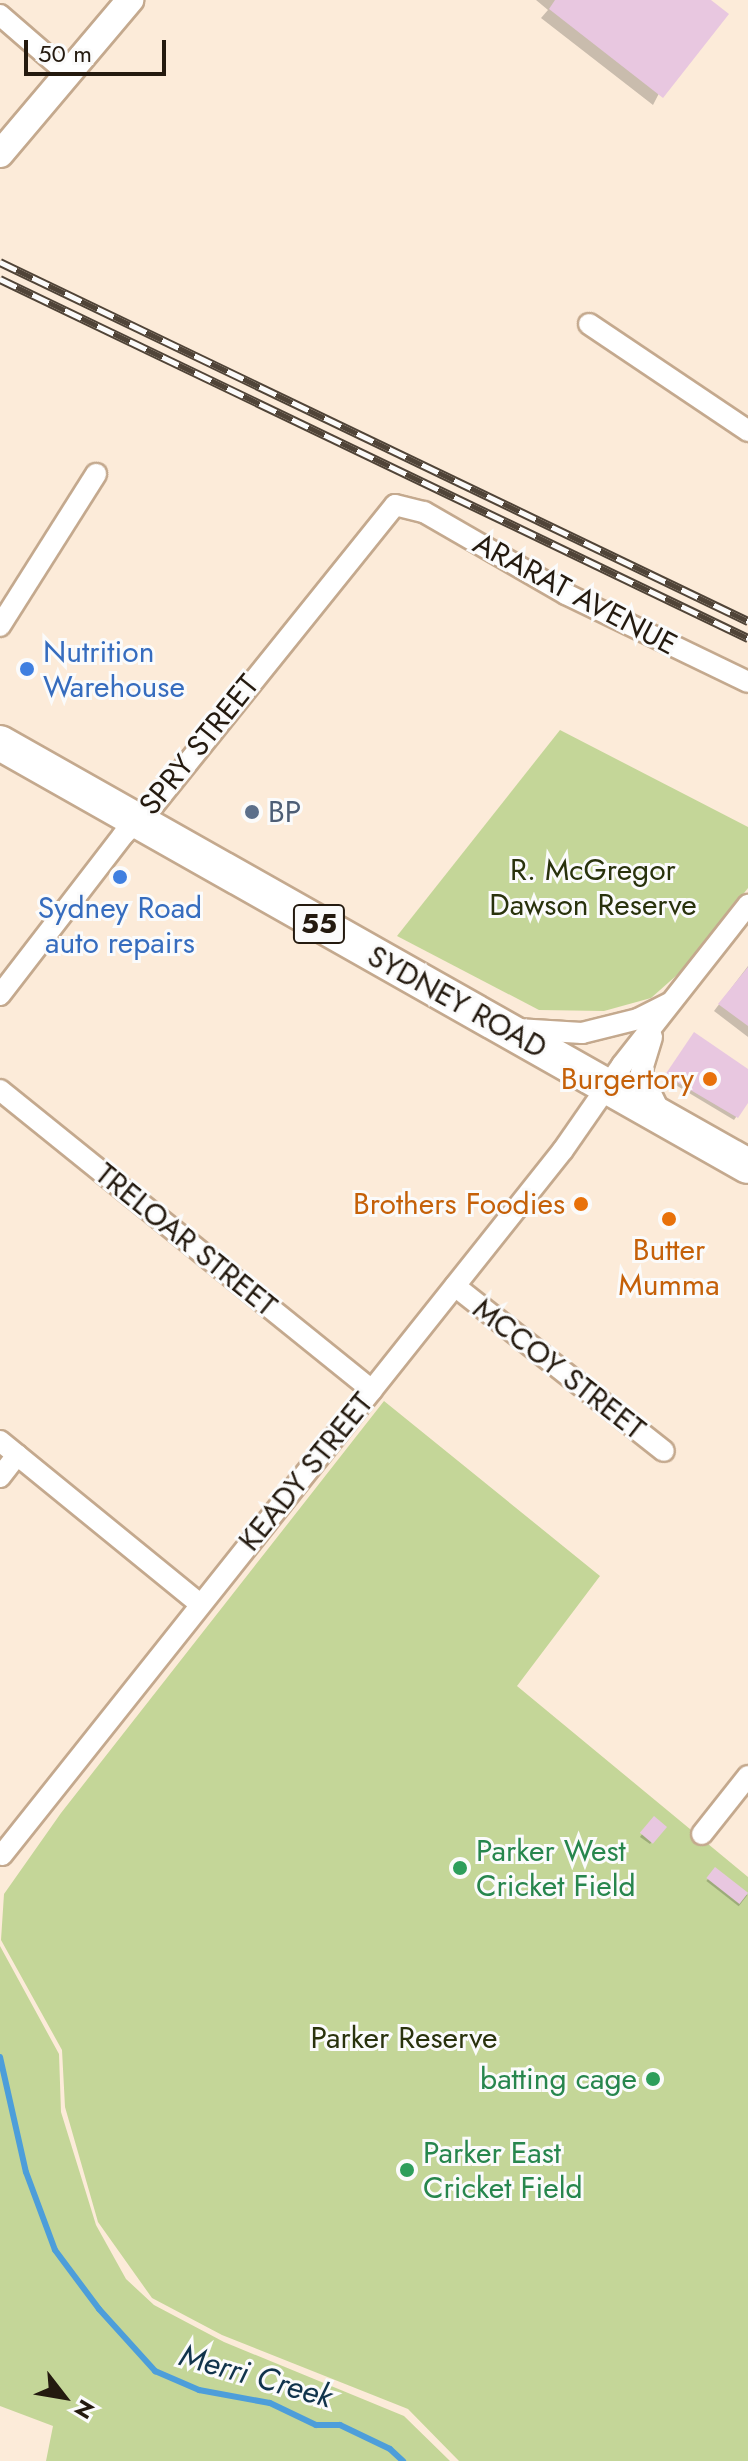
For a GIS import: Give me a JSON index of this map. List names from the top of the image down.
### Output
{
  "streets": {
    "highway": ["55", "SYDNEY ROAD"],
    "street": [
      "ARARAT AVENUE",
      "SPRY STREET",
      "TRELOAR STREET",
      "MCCOY STREET",
      "KEADY STREET"
    ]
  },
  "crossings": [
    ["ARARAT AVENUE", "SPRY STREET"],
    ["SPRY STREET", "SYDNEY ROAD"],
    ["SYDNEY ROAD", "KEADY STREET"],
    ["TRELOAR STREET", "KEADY STREET"],
    ["MCCOY STREET", "KEADY STREET"]
  ],
  "water": ["Merri Creek"],
  "parks": ["R. McGregor Dawson Reserve", "Parker Reserve"],
  "places": [
    "Nutrition Warehouse",
    "BP",
    "Sydney Road auto repairs",
    "Burgertory",
    "Brothers Foodies",
    "Butter Mumma",
    "Parker West Cricket Field",
    "batting cage",
    "Parker East Cricket Field"
  ],
  "scale_bar": "50 m",
  "north": "bottom right"
}
